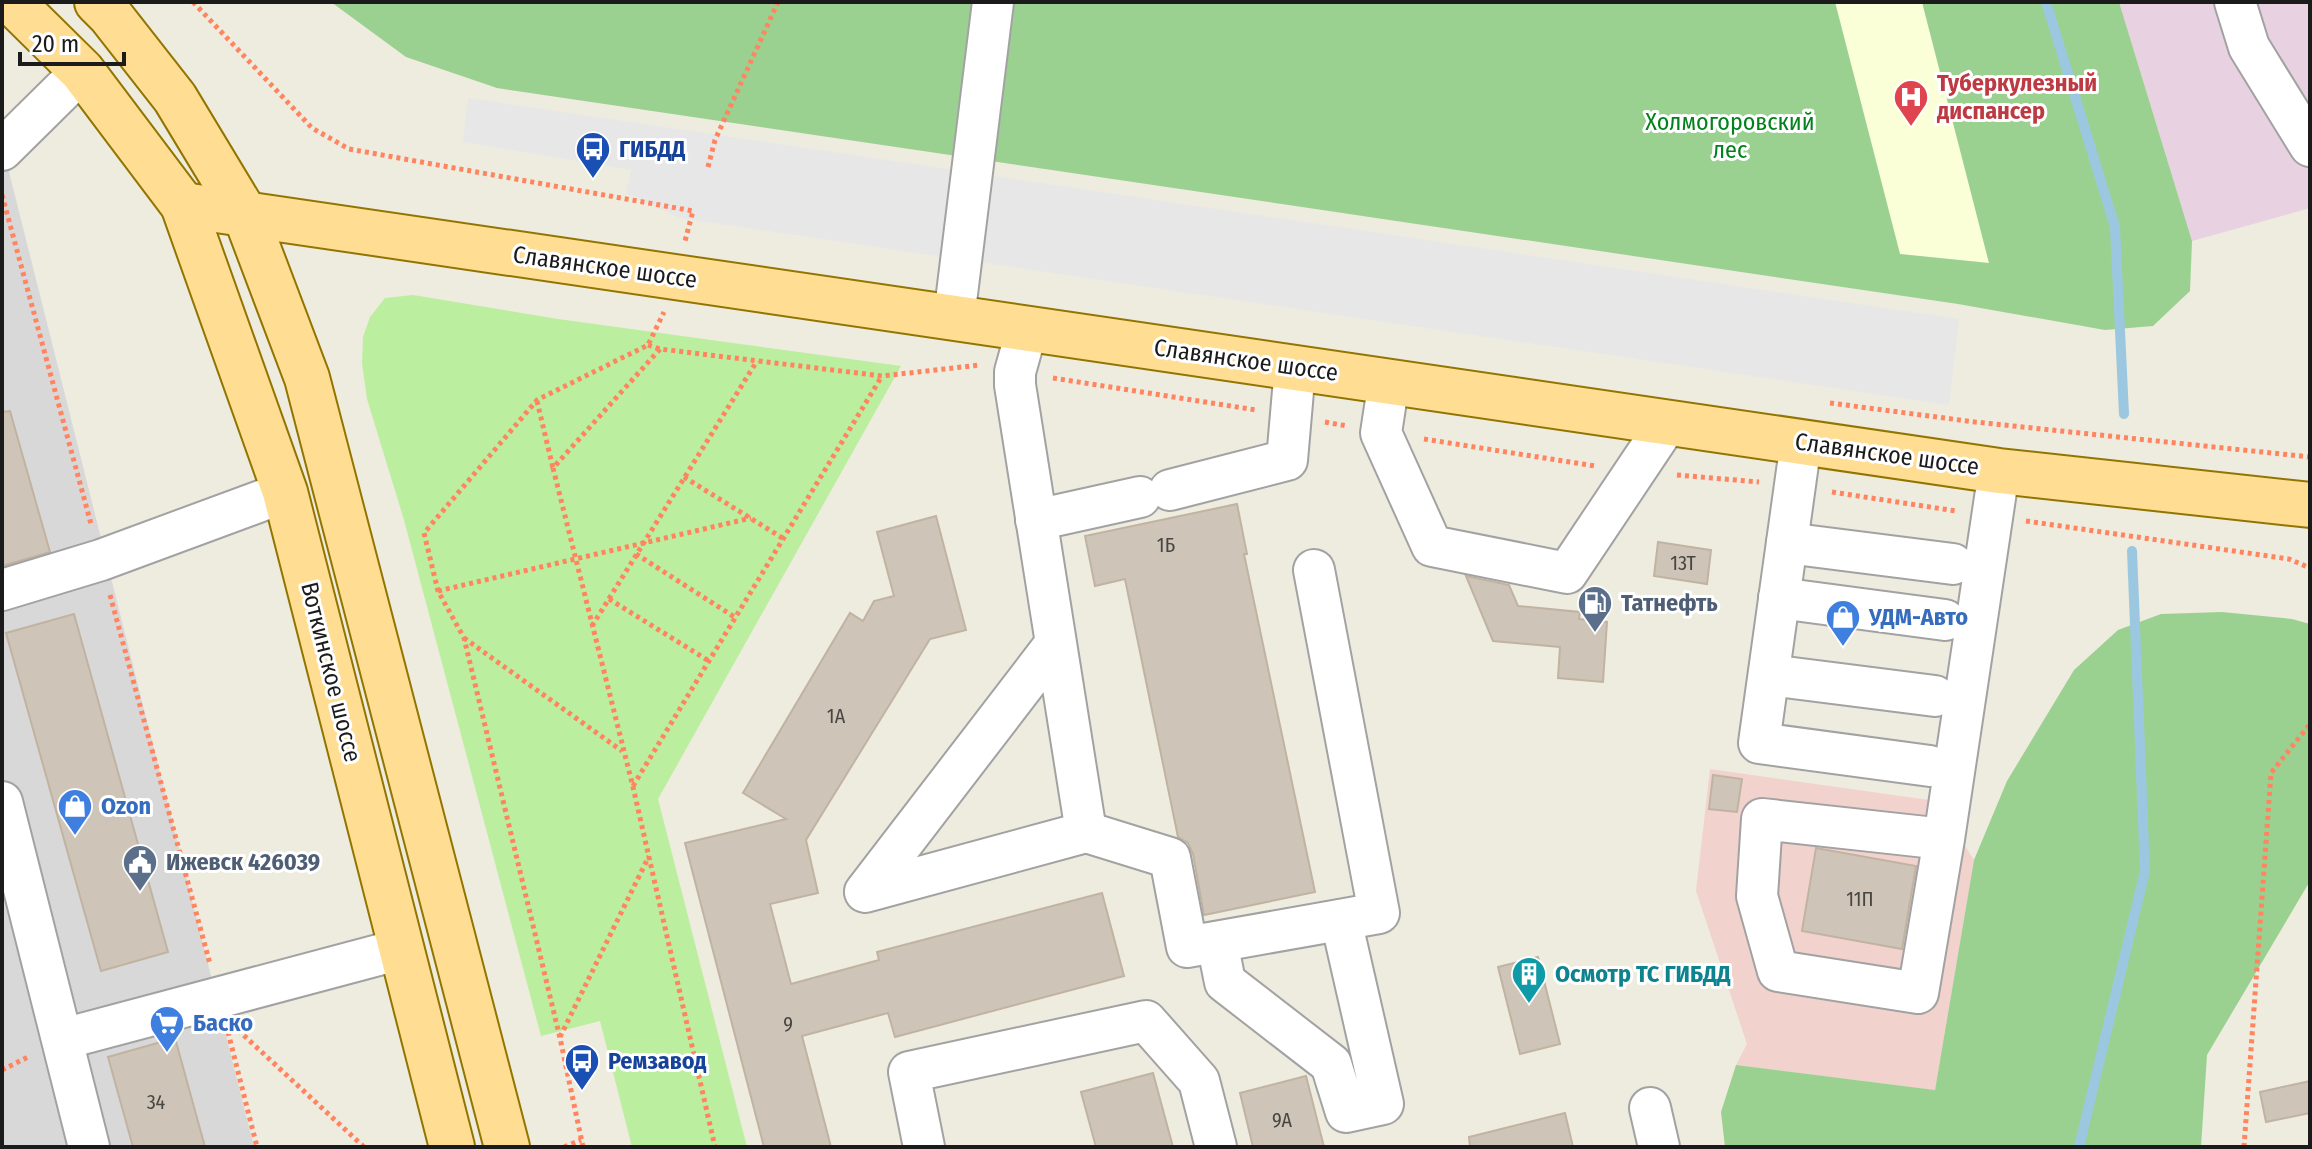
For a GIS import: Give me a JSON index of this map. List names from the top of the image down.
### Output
{
  "streets": {
    "main road": ["Славянское шоссе", "Воткинское шоссе"]
  },
  "crossings": [
    ["Славянское шоссе", "Воткинское шоссе"]
  ],
  "parks": ["Холмогоровский лес"],
  "places": {
    "hospital": ["Туберкулезный диспансер"],
    "bus stop": ["ГИБДД", "Ремзавод"],
    "fuel station": ["Татнефть"],
    "shop": ["УДМ-Авто", "Ozon"],
    "public building": ["Ижевск 426039"],
    "building": ["Осмотр ТС ГИБДД"],
    "supermarket": ["Баско"]
  },
  "house_numbers": [
    "1Б",
    "13Т",
    "1А",
    "11П",
    "9",
    "34",
    "9А"
  ],
  "scale_bar": "20 m"
}
